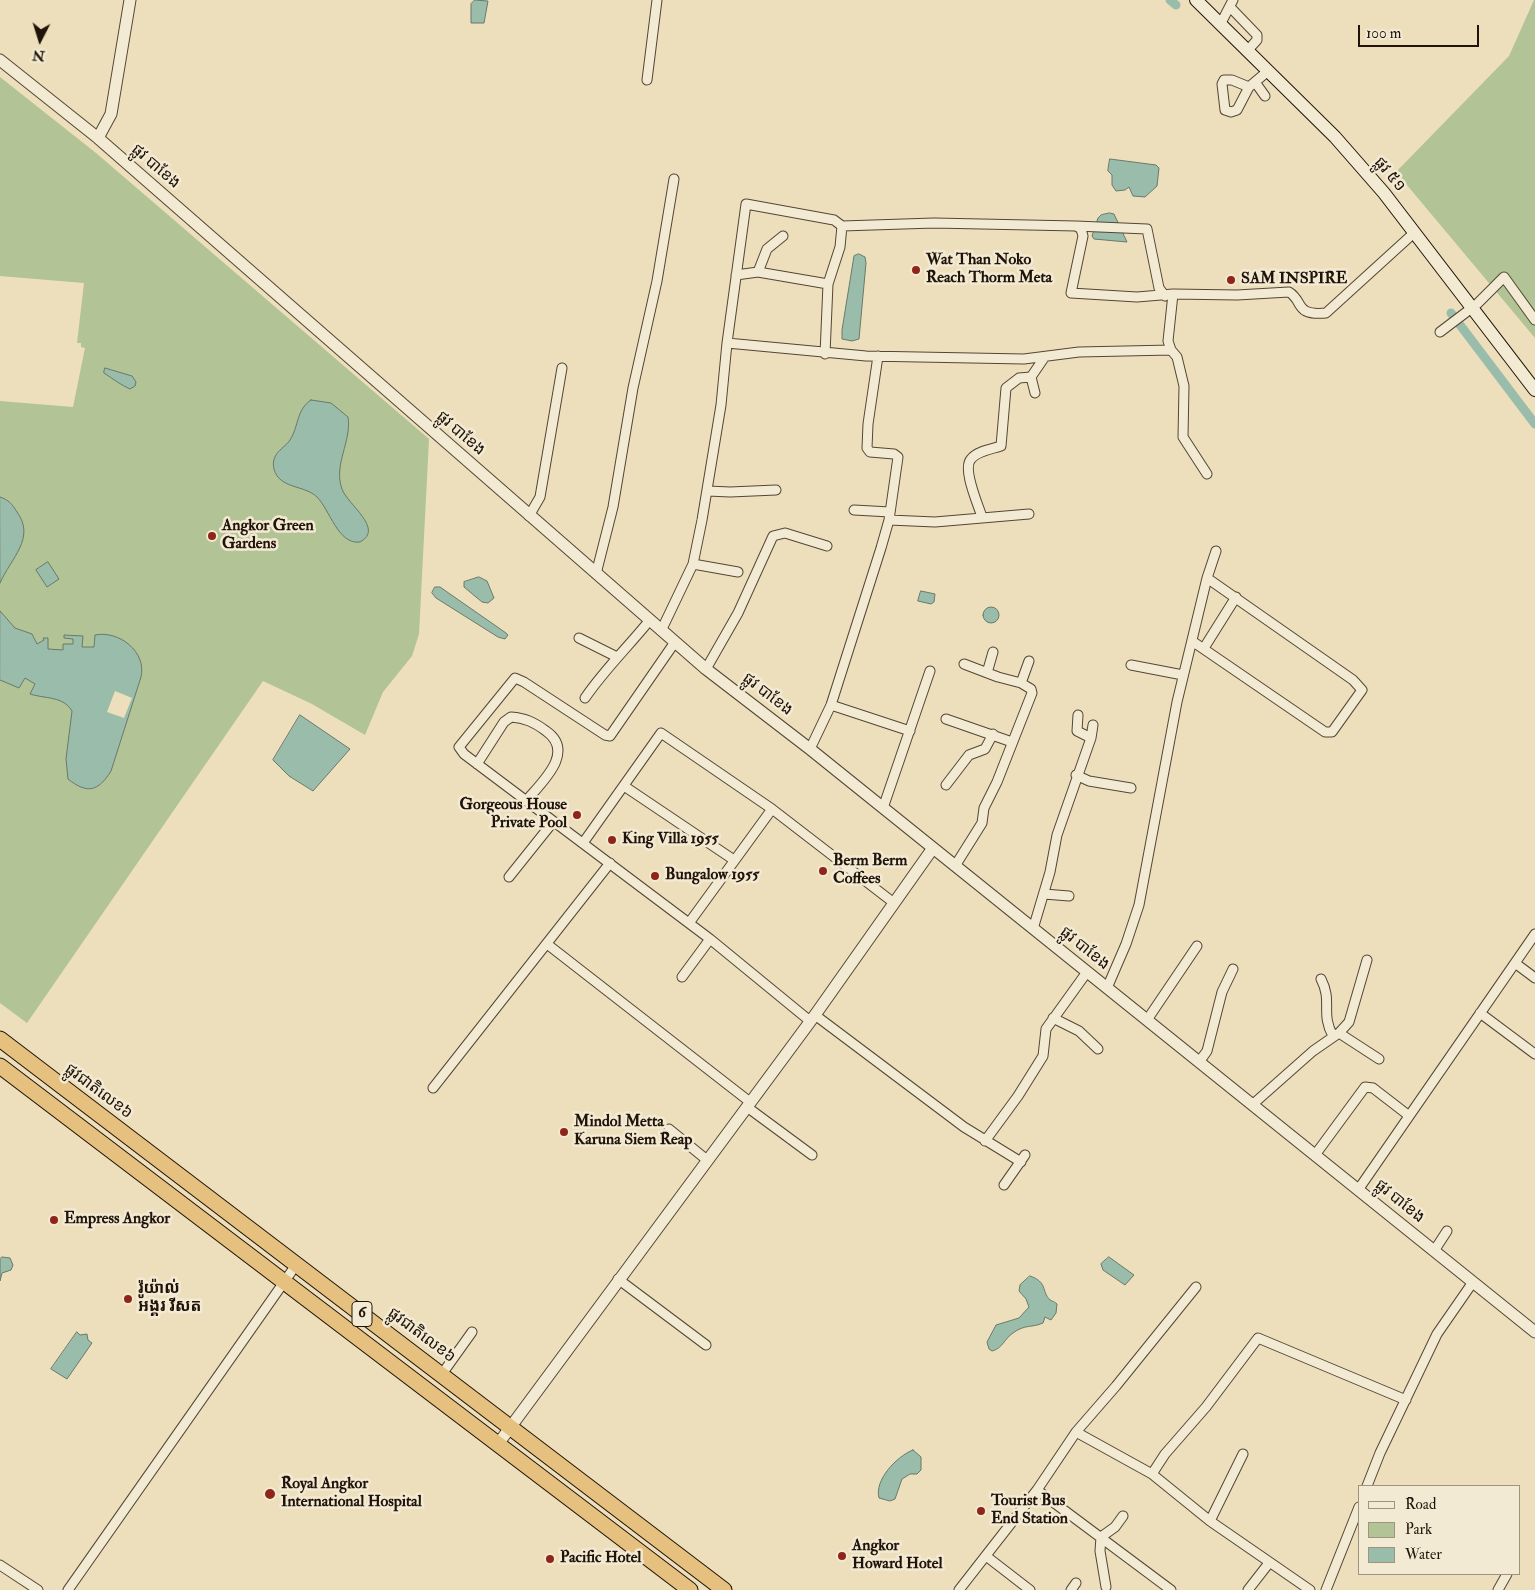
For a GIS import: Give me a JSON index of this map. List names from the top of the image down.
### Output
{
  "streets": {
    "highway": ["ផ្លូវជាតិលេខ៦", "6"],
    "main road": ["ផ្លូវ ៥១"],
    "street": ["ផ្លូវ បាខែង"]
  },
  "places": [
    "Wat Than Noko Reach Thorm Meta",
    "SAM INSPIRE",
    "Angkor Green Gardens",
    "Gorgeous House Private Pool",
    "King Villa 1955",
    "Berm Berm Coffees",
    "Bungalow 1955",
    "Mindol Metta Karuna Siem Reap",
    "Empress Angkor",
    "រ៉ូយ៉ាល់ អង្គរ រីសត",
    "Royal Angkor International Hospital",
    "Tourist Bus End Station",
    "Angkor Howard Hotel",
    "Pacific Hotel"
  ],
  "legend": ["Road", "Park", "Water"],
  "scale_bar": "100 m",
  "north": "bottom"
}
